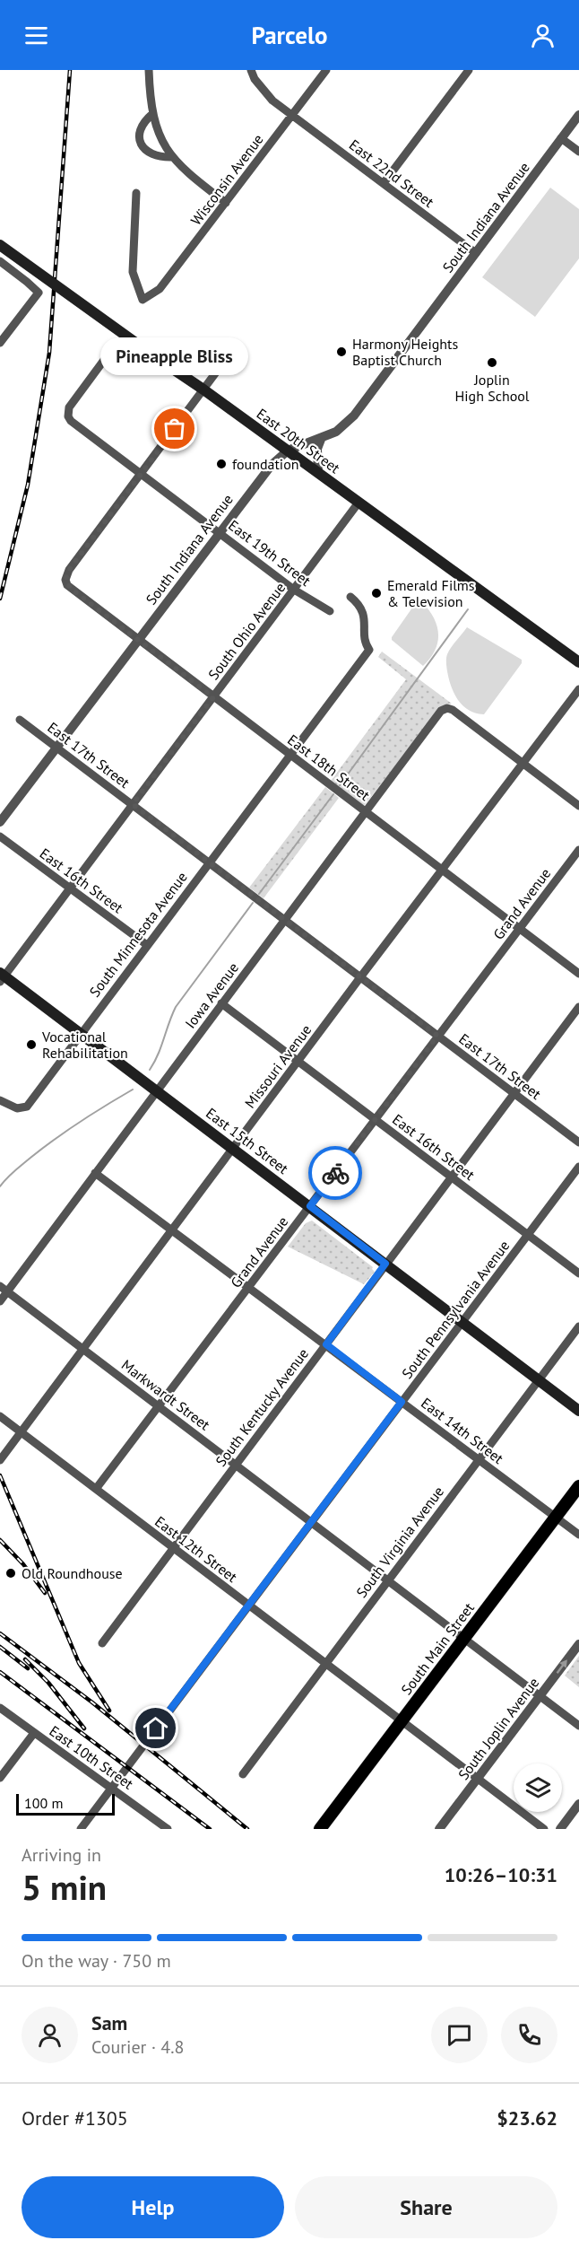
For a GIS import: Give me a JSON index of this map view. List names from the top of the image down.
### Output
{
  "streets": {
    "main road": ["East 20th Street", "East 15th Street", "South Main Street"],
    "street": [
      "East 22nd Street",
      "Wisconsin Avenue",
      "South Indiana Avenue",
      "East 19th Street",
      "South Ohio Avenue",
      "East 17th Street",
      "East 18th Street",
      "East 16th Street",
      "Grand Avenue",
      "South Minnesota Avenue",
      "Iowa Avenue",
      "Missouri Avenue",
      "South Pennsylvania Avenue",
      "Markwardt Street",
      "South Kentucky Avenue",
      "East 14th Street",
      "South Virginia Avenue",
      "East 12th Street",
      "South Joplin Avenue",
      "East 10th Street"
    ]
  },
  "crossings": [
    ["East 22nd Street", "Wisconsin Avenue"],
    ["East 22nd Street", "South Indiana Avenue"],
    ["South Indiana Avenue", "East 20th Street"],
    ["South Indiana Avenue", "East 19th Street"],
    ["South Indiana Avenue", "East 17th Street"],
    ["South Indiana Avenue", "East 18th Street"],
    ["East 20th Street", "South Ohio Avenue"],
    ["East 19th Street", "South Ohio Avenue"],
    ["East 19th Street", "East 18th Street"],
    ["South Ohio Avenue", "East 17th Street"],
    ["South Ohio Avenue", "East 18th Street"],
    ["South Ohio Avenue", "East 16th Street"],
    ["South Ohio Avenue", "East 15th Street"],
    ["East 17th Street", "Grand Avenue"],
    ["East 17th Street", "South Minnesota Avenue"],
    ["East 17th Street", "Iowa Avenue"],
    ["East 17th Street", "Missouri Avenue"],
    ["East 17th Street", "South Kentucky Avenue"],
    ["East 18th Street", "Grand Avenue"],
    ["East 18th Street", "South Minnesota Avenue"],
    ["East 18th Street", "Iowa Avenue"],
    ["East 18th Street", "Missouri Avenue"],
    ["East 16th Street", "Grand Avenue"],
    ["East 16th Street", "South Minnesota Avenue"],
    ["East 16th Street", "Iowa Avenue"],
    ["East 16th Street", "Missouri Avenue"],
    ["East 16th Street", "South Pennsylvania Avenue"],
    ["East 16th Street", "South Kentucky Avenue"],
    ["Grand Avenue", "East 15th Street"],
    ["Grand Avenue", "Markwardt Street"],
    ["Grand Avenue", "East 14th Street"],
    ["Grand Avenue", "East 12th Street"],
    ["South Minnesota Avenue", "East 15th Street"],
    ["Iowa Avenue", "Missouri Avenue"],
    ["Iowa Avenue", "East 15th Street"],
    ["Iowa Avenue", "Markwardt Street"],
    ["Iowa Avenue", "East 14th Street"],
    ["Missouri Avenue", "East 15th Street"],
    ["Missouri Avenue", "Markwardt Street"],
    ["Missouri Avenue", "East 14th Street"],
    ["Missouri Avenue", "East 12th Street"],
    ["East 15th Street", "South Pennsylvania Avenue"],
    ["East 15th Street", "South Kentucky Avenue"],
    ["East 15th Street", "South Virginia Avenue"],
    ["South Pennsylvania Avenue", "Markwardt Street"],
    ["South Pennsylvania Avenue", "East 14th Street"],
    ["South Pennsylvania Avenue", "East 12th Street"],
    ["South Pennsylvania Avenue", "East 10th Street"],
    ["Markwardt Street", "South Kentucky Avenue"],
    ["Markwardt Street", "South Virginia Avenue"],
    ["Markwardt Street", "South Main Street"],
    ["Markwardt Street", "South Joplin Avenue"],
    ["South Kentucky Avenue", "East 14th Street"],
    ["South Kentucky Avenue", "East 12th Street"],
    ["East 14th Street", "South Virginia Avenue"],
    ["East 14th Street", "South Main Street"],
    ["South Virginia Avenue", "East 12th Street"],
    ["East 12th Street", "South Main Street"],
    ["East 12th Street", "South Joplin Avenue"]
  ],
  "places": [
    "Harmony Heights Baptist Church",
    "Joplin High School",
    "Pineapple Bliss",
    "foundation",
    "Emerald Films & Television",
    "Vocational Rehabilitation",
    "Old Roundhouse"
  ],
  "scale_bar": "100 m",
  "page": {
    "header": "Parcelo",
    "bubble": "Pineapple Bliss",
    "scale": "100 m",
    "heading": ["5 min", "Arriving in", "10:26–10:31"],
    "panel": [
      "Sam",
      "Courier · 4.8",
      "Order #1305",
      "$23.62"
    ],
    "bar": "On the way · 750 m",
    "buttons": ["Help", "Share"]
  }
}
